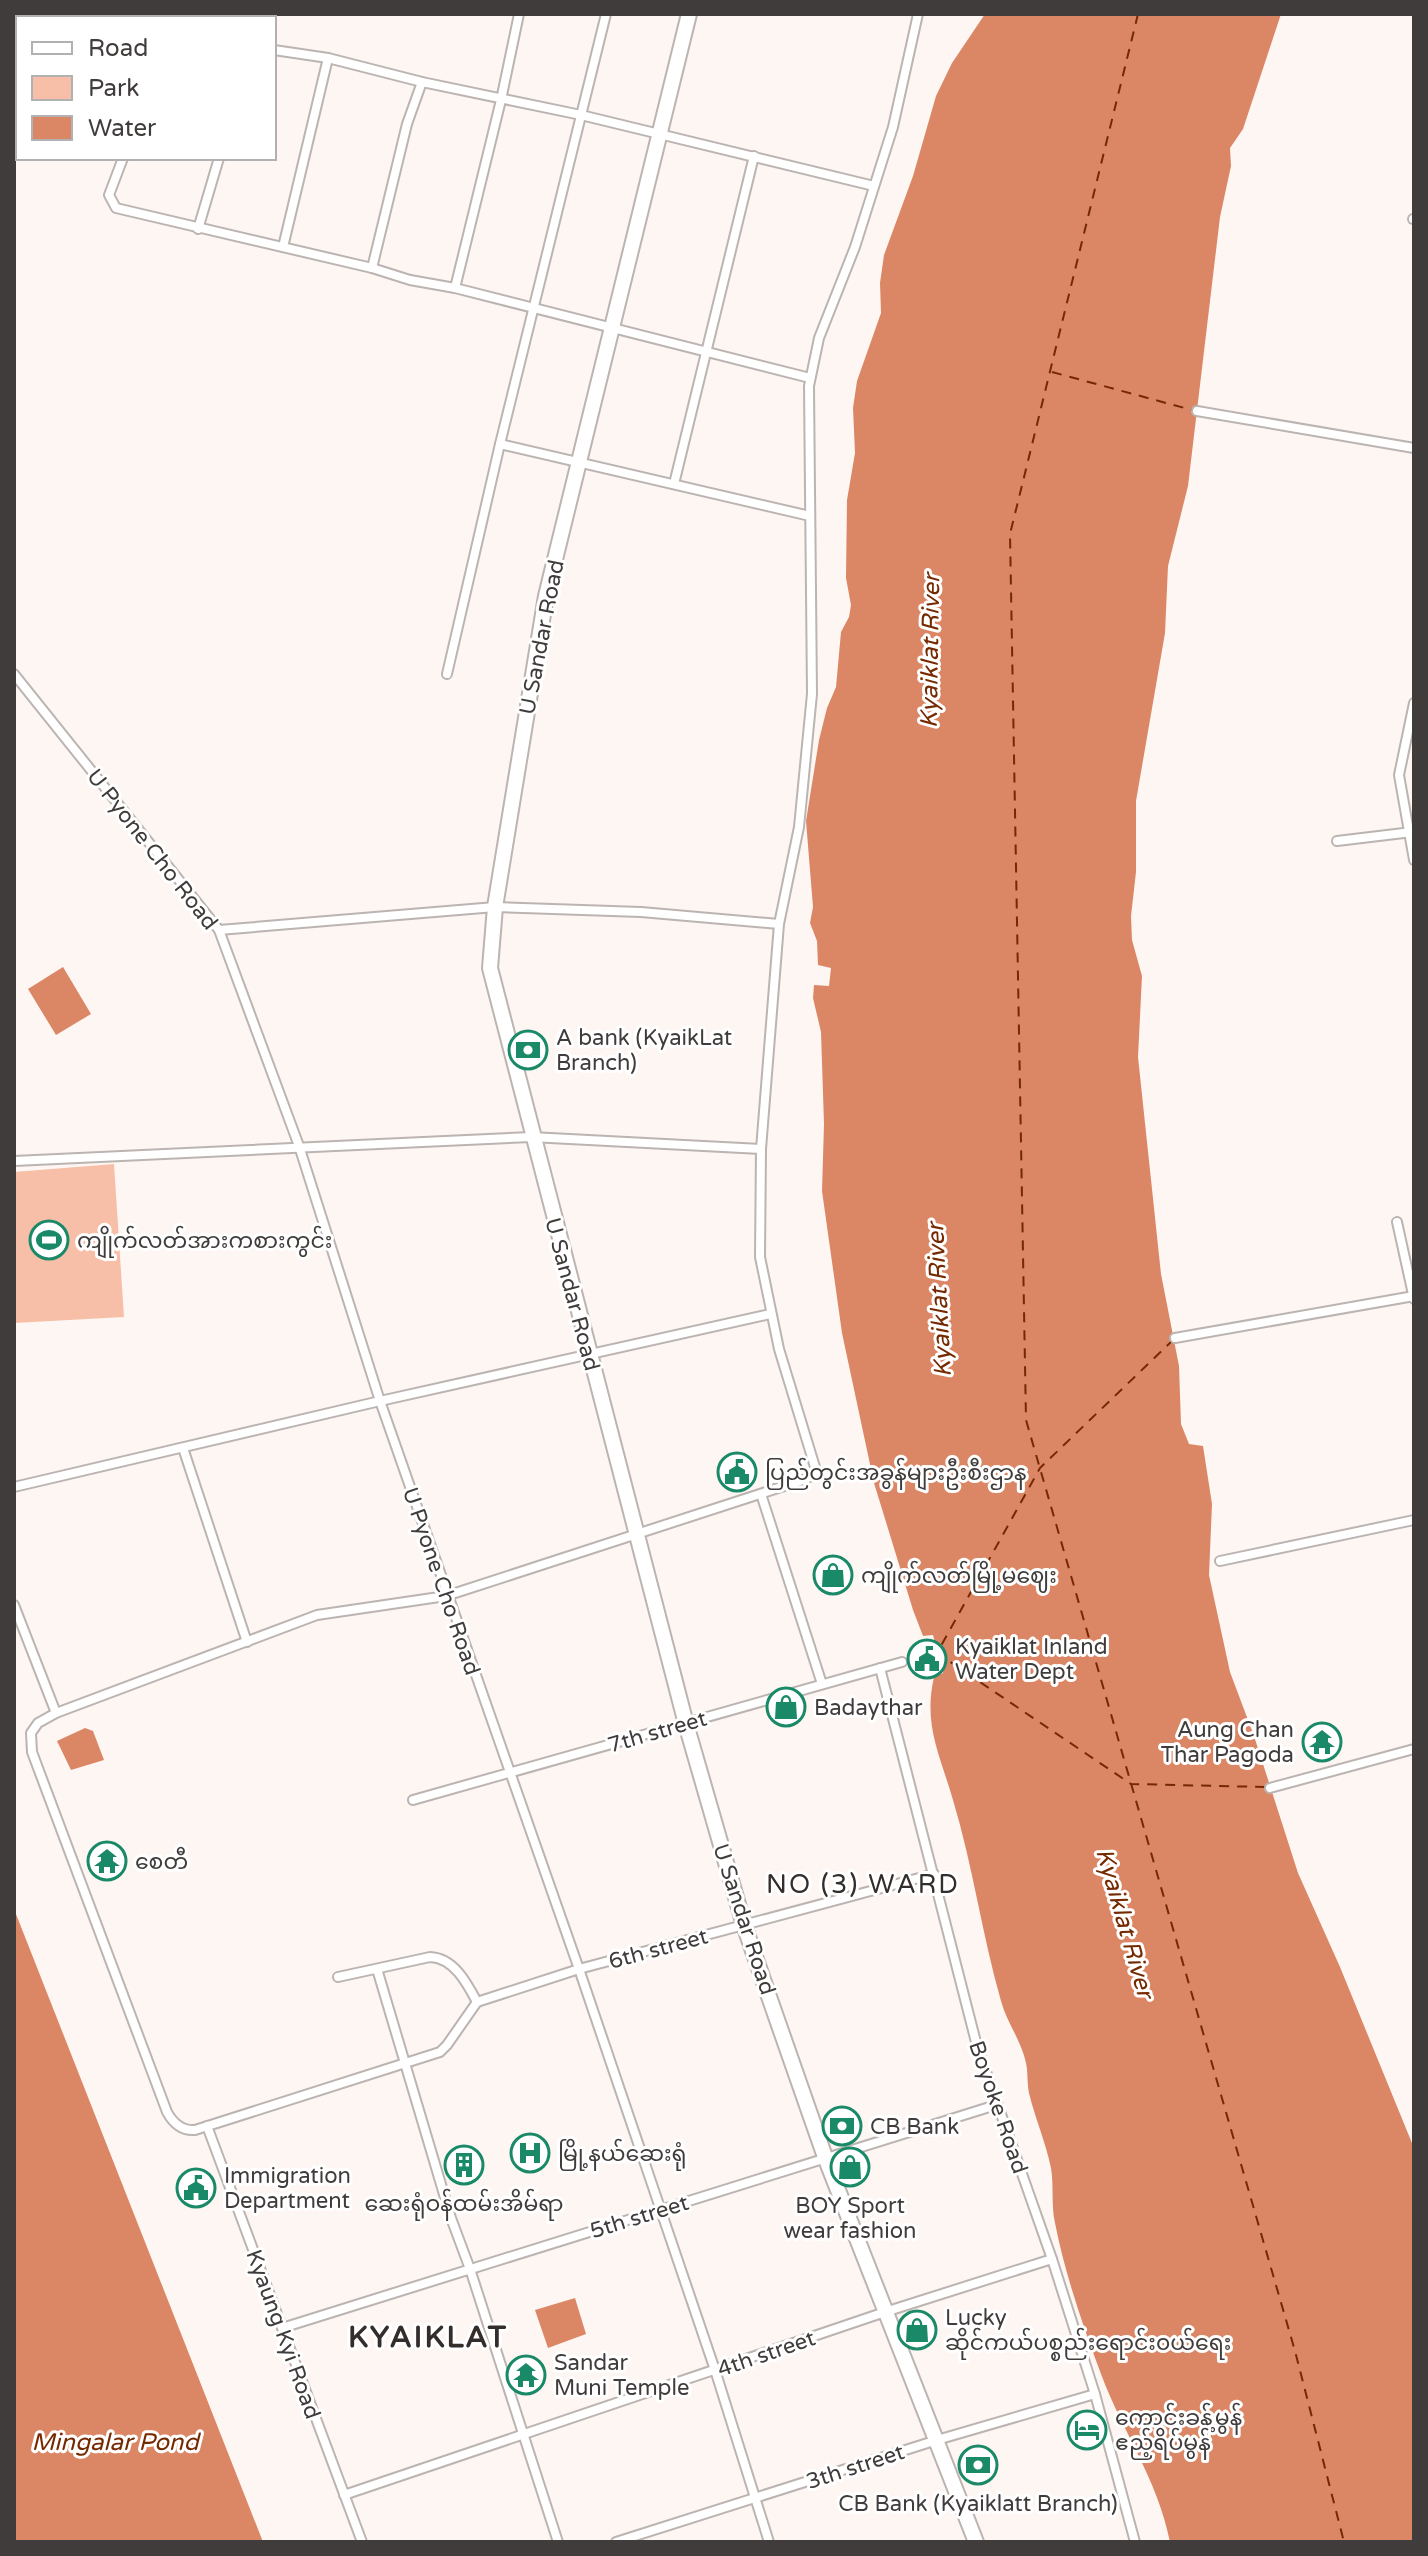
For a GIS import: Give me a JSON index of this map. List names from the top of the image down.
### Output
{
  "streets": {
    "main road": ["U Sandar Road"],
    "street": [
      "U Pyone Cho Road",
      "7th street",
      "6th street",
      "Boyoke Road",
      "5th street",
      "Kyaung Kyi Road",
      "4th street",
      "3th street"
    ]
  },
  "crossings": [
    ["U Sandar Road", "7th street"],
    ["U Sandar Road", "6th street"],
    ["U Sandar Road", "5th street"],
    ["U Sandar Road", "4th street"],
    ["U Sandar Road", "3th street"],
    ["U Pyone Cho Road", "7th street"],
    ["U Pyone Cho Road", "6th street"],
    ["U Pyone Cho Road", "5th street"],
    ["U Pyone Cho Road", "4th street"],
    ["U Pyone Cho Road", "3th street"],
    ["7th street", "Boyoke Road"],
    ["6th street", "Boyoke Road"],
    ["Boyoke Road", "5th street"],
    ["Boyoke Road", "4th street"],
    ["Boyoke Road", "3th street"],
    ["5th street", "Kyaung Kyi Road"],
    ["Kyaung Kyi Road", "4th street"]
  ],
  "districts": ["NO (3) WARD", "KYAIKLAT"],
  "water": ["Kyaiklat River", "Mingalar Pond"],
  "places": {
    "bank": ["A bank (KyaikLat Branch)", "CB Bank", "CB Bank (Kyaiklatt Branch)"],
    "sports": ["ကျိုက်လတ်အားကစားကွင်း"],
    "public building": ["ပြည်တွင်းအခွန်များဦးစီးဌာန", "Kyaiklat Inland Water Dept", "Immigration Department"],
    "shop": [
      "ကျိုက်လတ်မြို့မဈေး",
      "Badaythar",
      "BOY Sport wear fashion",
      "Lucky ဆိုင်ကယ်ပစ္စည်းရောင်း၀ယ်ရေး"
    ],
    "temple": ["Aung Chan Thar Pagoda", "စေတီ", "Sandar Muni Temple"],
    "hospital": ["မြို့နယ်ဆေးရုံ"],
    "building": ["ဆေးရုံဝန်ထမ်းအိမ်ရာ"],
    "hotel": ["ကောင်းခန့်မွန် ဧည့်ရိပ်မွန်"]
  },
  "legend": ["Road", "Park", "Water"]
}
